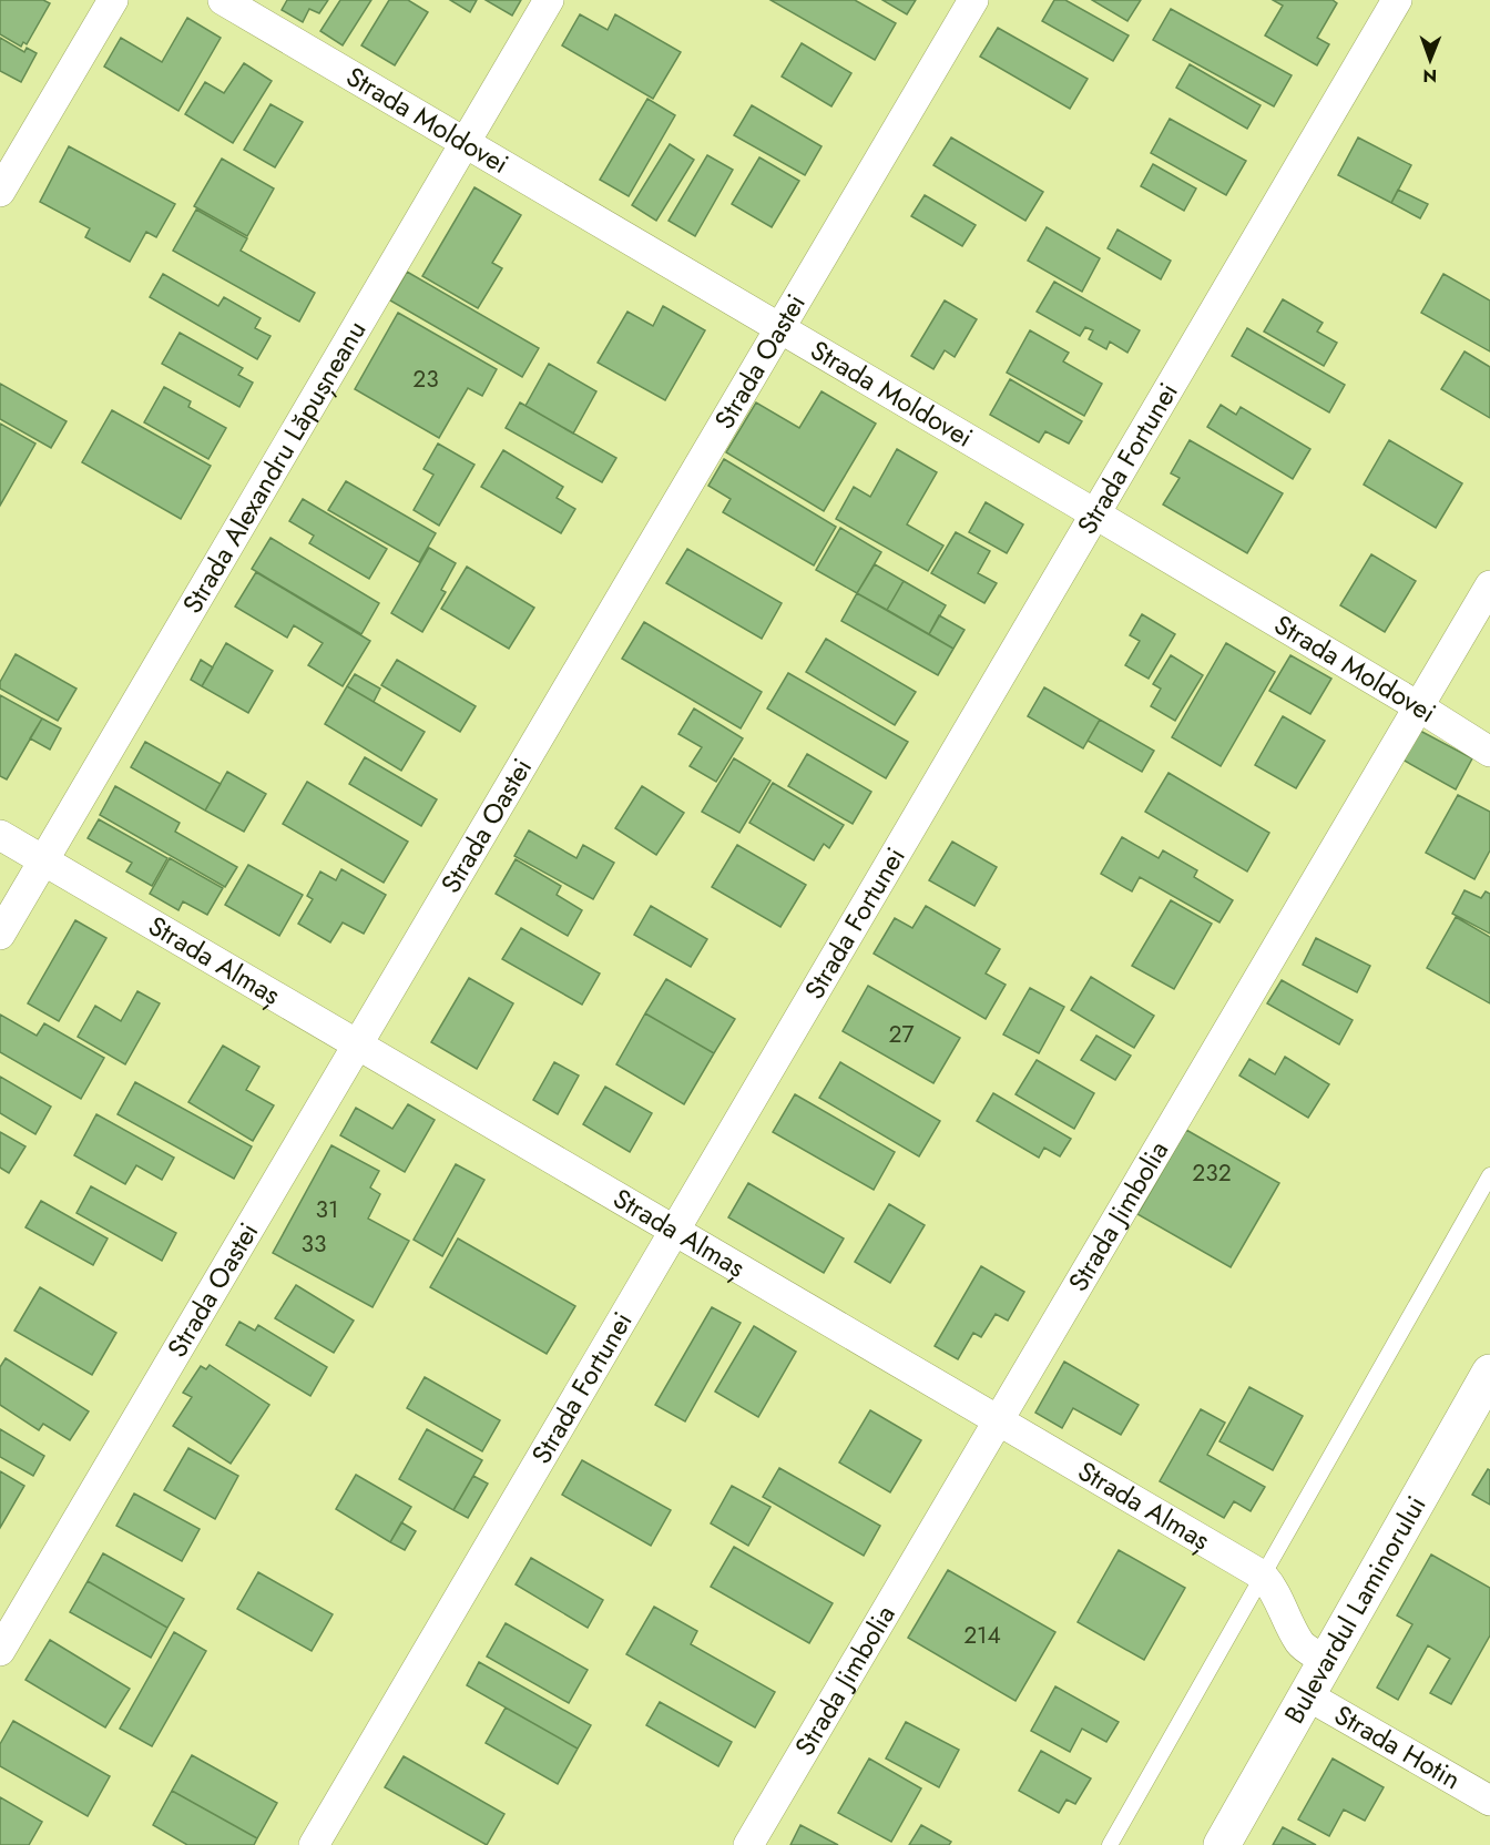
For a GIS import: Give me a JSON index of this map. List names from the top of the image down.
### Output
{
  "streets": {
    "street": [
      "Strada Moldovei",
      "Strada Oastei",
      "Strada Fortunei",
      "Strada Alexandru Lăpușneanu",
      "Strada Almaș",
      "Strada Jimbolia",
      "Bulevardul Laminorului",
      "Strada Hotin"
    ]
  },
  "crossings": [
    ["Strada Moldovei", "Strada Oastei"],
    ["Strada Moldovei", "Strada Fortunei"],
    ["Strada Moldovei", "Strada Alexandru Lăpușneanu"],
    ["Strada Moldovei", "Strada Jimbolia"],
    ["Strada Oastei", "Strada Almaș"],
    ["Strada Fortunei", "Strada Almaș"],
    ["Strada Alexandru Lăpușneanu", "Strada Almaș"],
    ["Strada Almaș", "Strada Jimbolia"],
    ["Strada Almaș", "Bulevardul Laminorului"],
    ["Bulevardul Laminorului", "Strada Hotin"]
  ],
  "house_numbers": [
    "23",
    "27",
    "232",
    "31",
    "33",
    "214"
  ],
  "north": "bottom"
}
